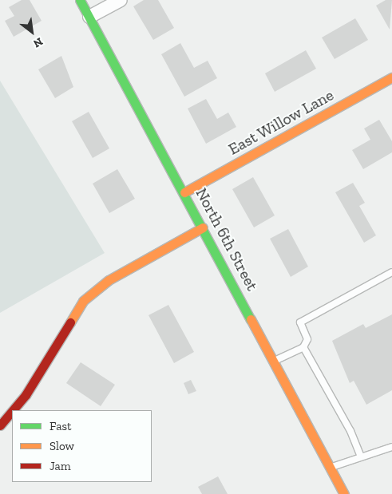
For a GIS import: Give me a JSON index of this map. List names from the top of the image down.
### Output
{
  "streets": {
    "main road": ["East Willow Lane", "North 6th Street"]
  },
  "crossings": [
    ["East Willow Lane", "North 6th Street"]
  ],
  "legend": ["Fast", "Slow", "Jam"],
  "north": "bottom right"
}
